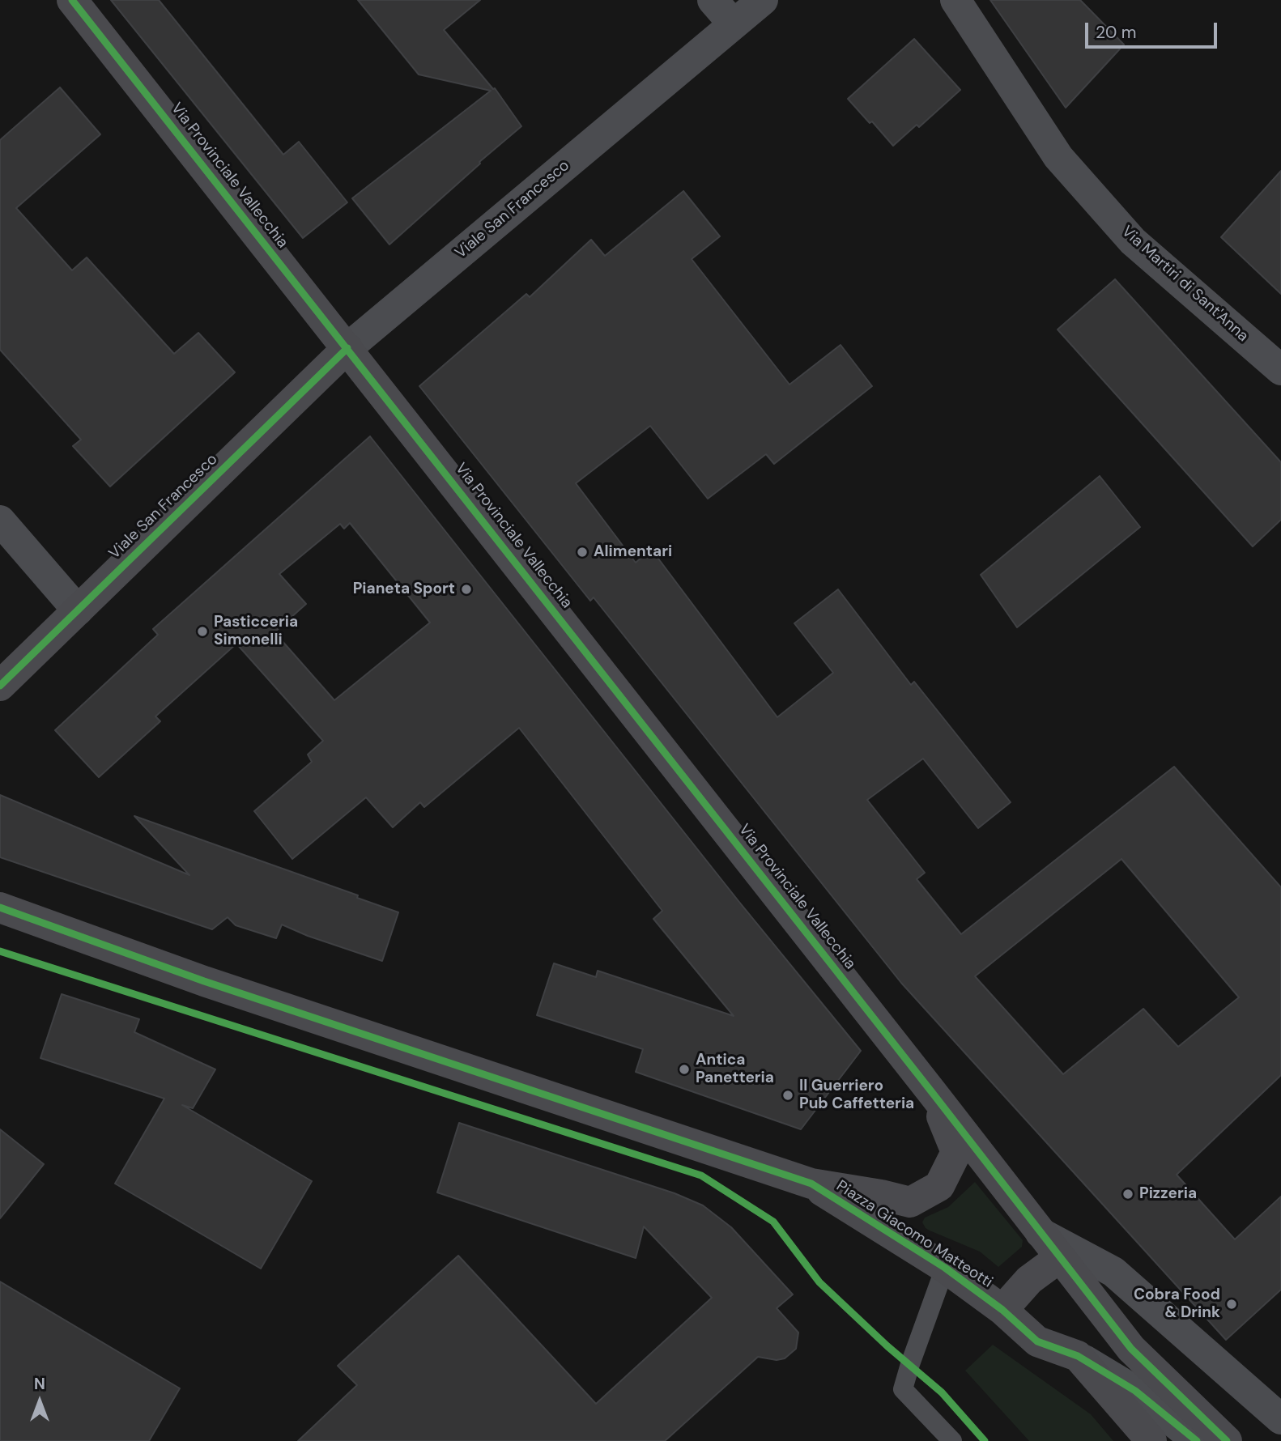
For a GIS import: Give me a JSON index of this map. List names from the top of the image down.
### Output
{
  "streets": {
    "main road": ["Via Provinciale Vallecchia", "Viale San Francesco", "Piazza Giacomo Matteotti"],
    "street": ["Via Martiri di Sant'Anna"]
  },
  "crossings": [
    ["Via Provinciale Vallecchia", "Viale San Francesco"],
    ["Via Provinciale Vallecchia", "Piazza Giacomo Matteotti"]
  ],
  "places": [
    "Alimentari",
    "Pianeta Sport",
    "Pasticceria Simonelli",
    "Antica Panetteria",
    "Il Guerriero Pub Caffetteria",
    "Pizzeria",
    "Cobra Food & Drink"
  ],
  "scale_bar": "20 m",
  "north": "top"
}
